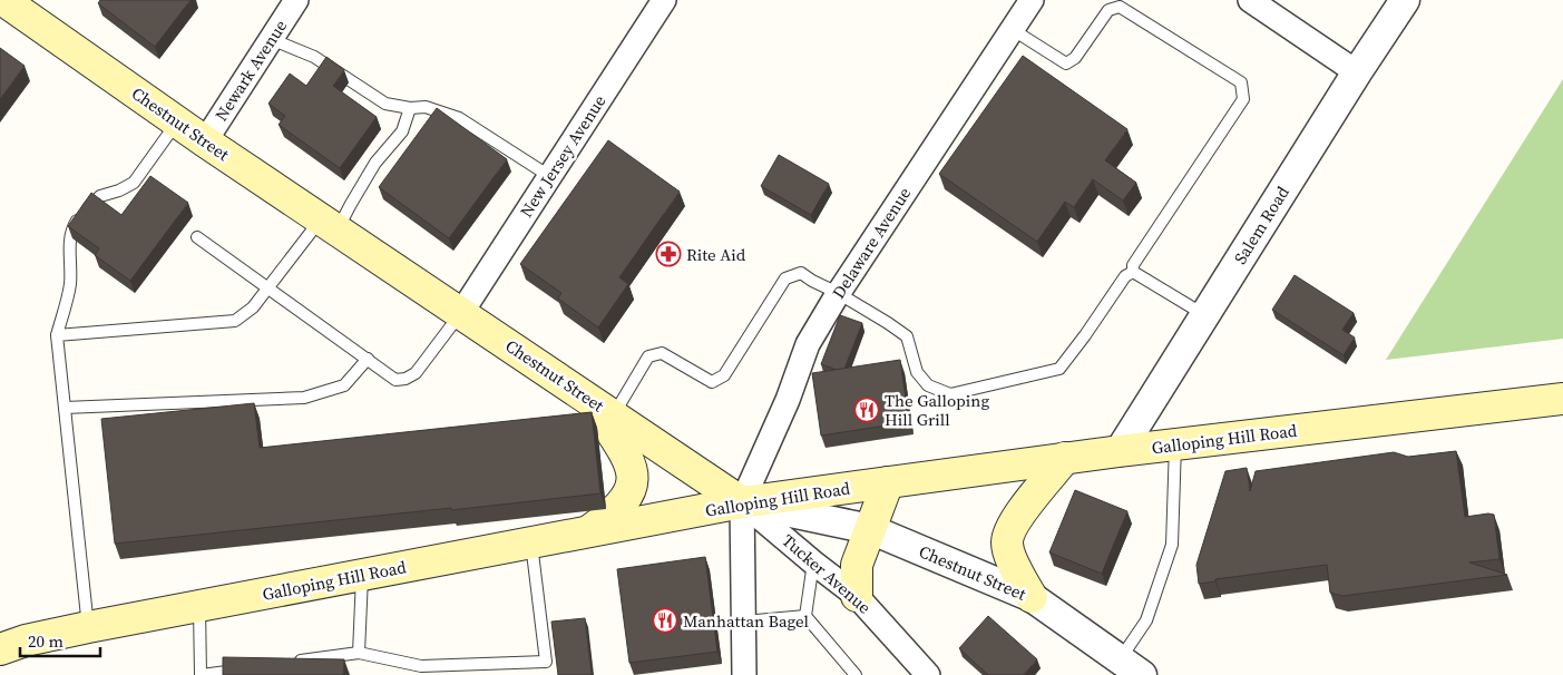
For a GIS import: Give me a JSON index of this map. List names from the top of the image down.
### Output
{
  "streets": {
    "main road": ["Chestnut Street", "Galloping Hill Road"],
    "street": [
      "Newark Avenue",
      "New Jersey Avenue",
      "Salem Road",
      "Delaware Avenue",
      "Tucker Avenue"
    ]
  },
  "crossings": [
    ["Newark Avenue", "Chestnut Street"],
    ["Chestnut Street", "New Jersey Avenue"],
    ["Chestnut Street", "Delaware Avenue"],
    ["Chestnut Street", "Galloping Hill Road"],
    ["Chestnut Street", "Tucker Avenue"],
    ["Salem Road", "Galloping Hill Road"],
    ["Delaware Avenue", "Galloping Hill Road"],
    ["Delaware Avenue", "Tucker Avenue"],
    ["Galloping Hill Road", "Tucker Avenue"]
  ],
  "places": {
    "pharmacy": ["Rite Aid"],
    "restaurant": ["The Galloping Hill Grill", "Manhattan Bagel"]
  },
  "scale_bar": "20 m"
}
